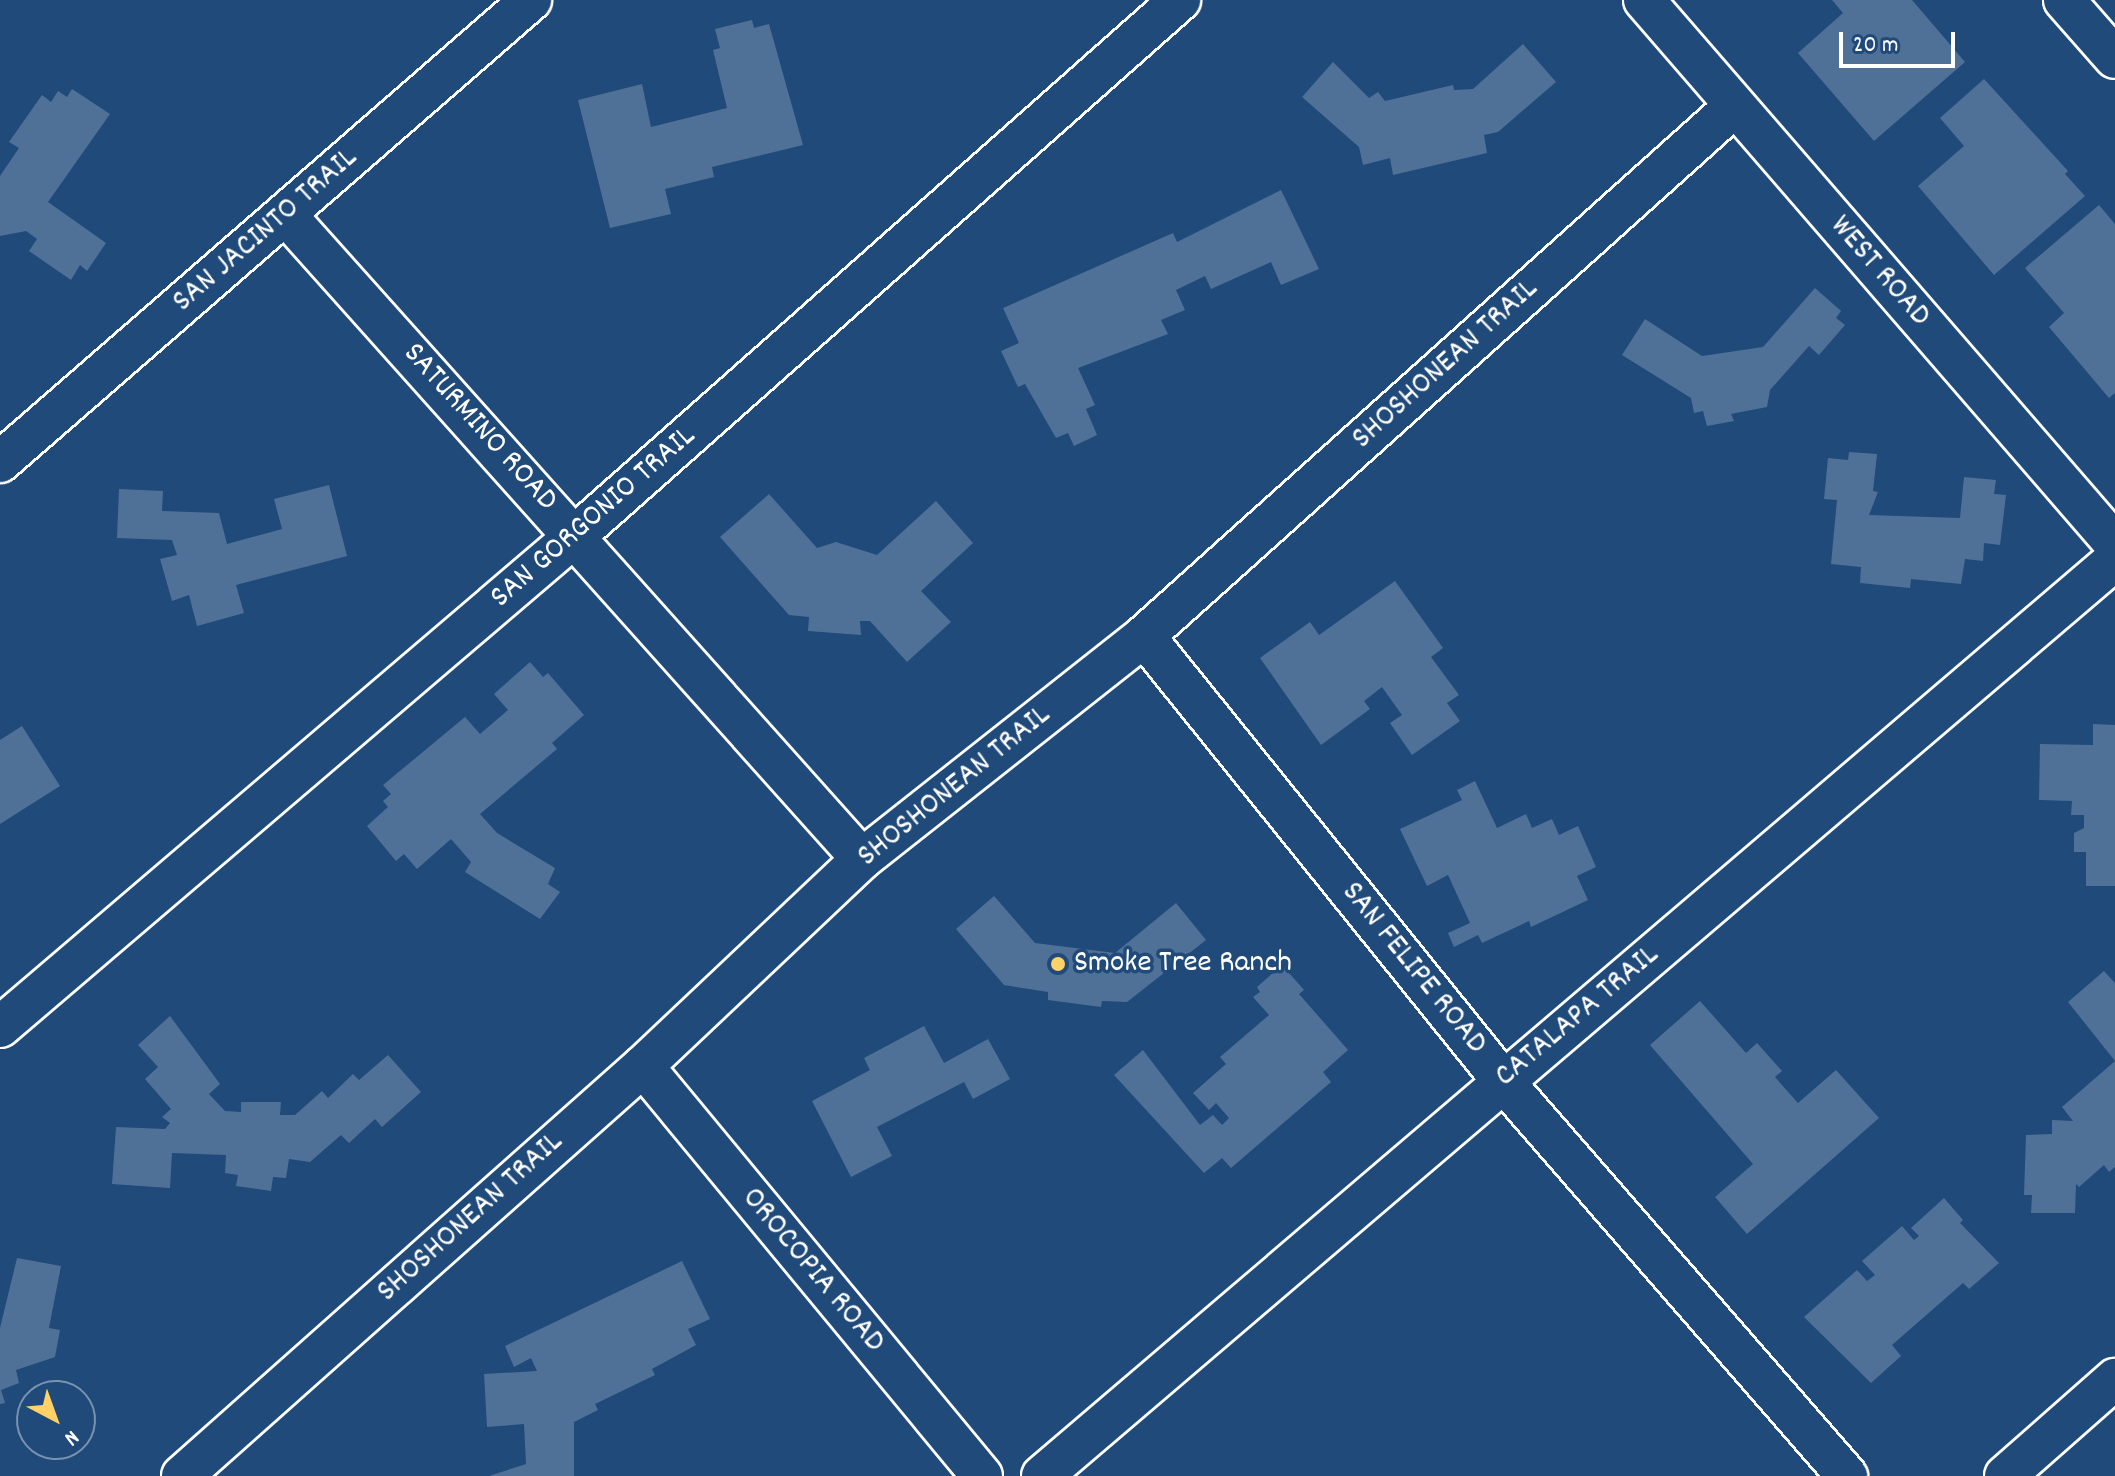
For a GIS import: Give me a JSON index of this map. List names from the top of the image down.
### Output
{
  "streets": {
    "street": [
      "SAN JACINTO TRAIL",
      "WEST ROAD",
      "SHOSHONEAN TRAIL",
      "SATURMINO ROAD",
      "SAN GORGONIO TRAIL",
      "SAN FELIPE ROAD",
      "CATALAPA TRAIL",
      "OROCOPIA ROAD"
    ]
  },
  "crossings": [
    ["SAN JACINTO TRAIL", "SATURMINO ROAD"],
    ["WEST ROAD", "SHOSHONEAN TRAIL"],
    ["SHOSHONEAN TRAIL", "SATURMINO ROAD"],
    ["SHOSHONEAN TRAIL", "SAN FELIPE ROAD"],
    ["SHOSHONEAN TRAIL", "OROCOPIA ROAD"],
    ["SATURMINO ROAD", "SAN GORGONIO TRAIL"],
    ["SAN FELIPE ROAD", "CATALAPA TRAIL"]
  ],
  "places": ["Smoke Tree Ranch"],
  "scale_bar": "20 m",
  "north": "bottom right"
}
